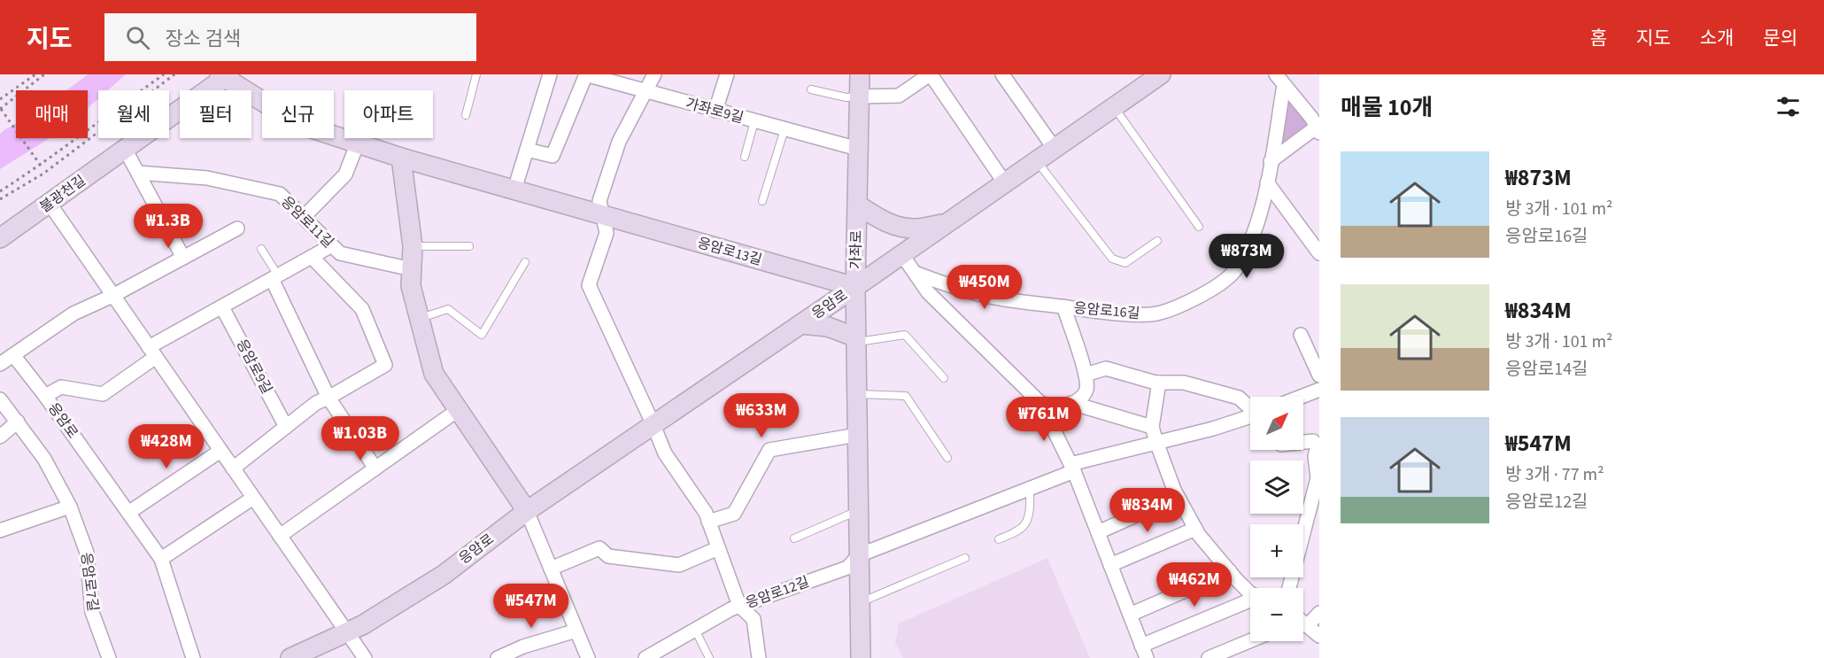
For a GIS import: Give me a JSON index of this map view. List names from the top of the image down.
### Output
{
  "streets": {
    "main road": [
      "불광천길",
      "가좌로",
      "응암로13길",
      "응암로"
    ],
    "street": [
      "가좌로9길",
      "응암로11길",
      "응암로16길",
      "응암로9길",
      "응암로7길",
      "응암로12길"
    ]
  },
  "crossings": [
    ["가좌로9길", "가좌로"],
    ["불광천길", "응암로13길"],
    ["가좌로", "응암로13길"],
    ["가좌로", "응암로"],
    ["가좌로", "응암로12길"],
    ["응암로13길", "응암로"]
  ],
  "north": "top right",
  "page": {
    "header": "지도",
    "search": "장소 검색",
    "nav": [
      "홈",
      "지도",
      "소개",
      "문의"
    ],
    "heading": "매물 10개",
    "chip": [
      "매매",
      "월세",
      "필터",
      "신규",
      "아파트"
    ],
    "list": [
      {
        "name": "₩873M",
        "note": "방 3개 · 101 m² · 응암로16길"
      },
      {
        "name": "₩834M",
        "note": "방 3개 · 101 m² · 응암로14길"
      },
      {
        "name": "₩547M",
        "note": "방 3개 · 77 m² · 응암로12길"
      }
    ],
    "price": [
      "₩1.3B",
      "₩873M",
      "₩450M",
      "₩633M",
      "₩761M",
      "₩1.03B",
      "₩428M",
      "₩834M",
      "₩462M",
      "₩547M"
    ],
    "map_buttons": ["+", "−"]
  }
}
